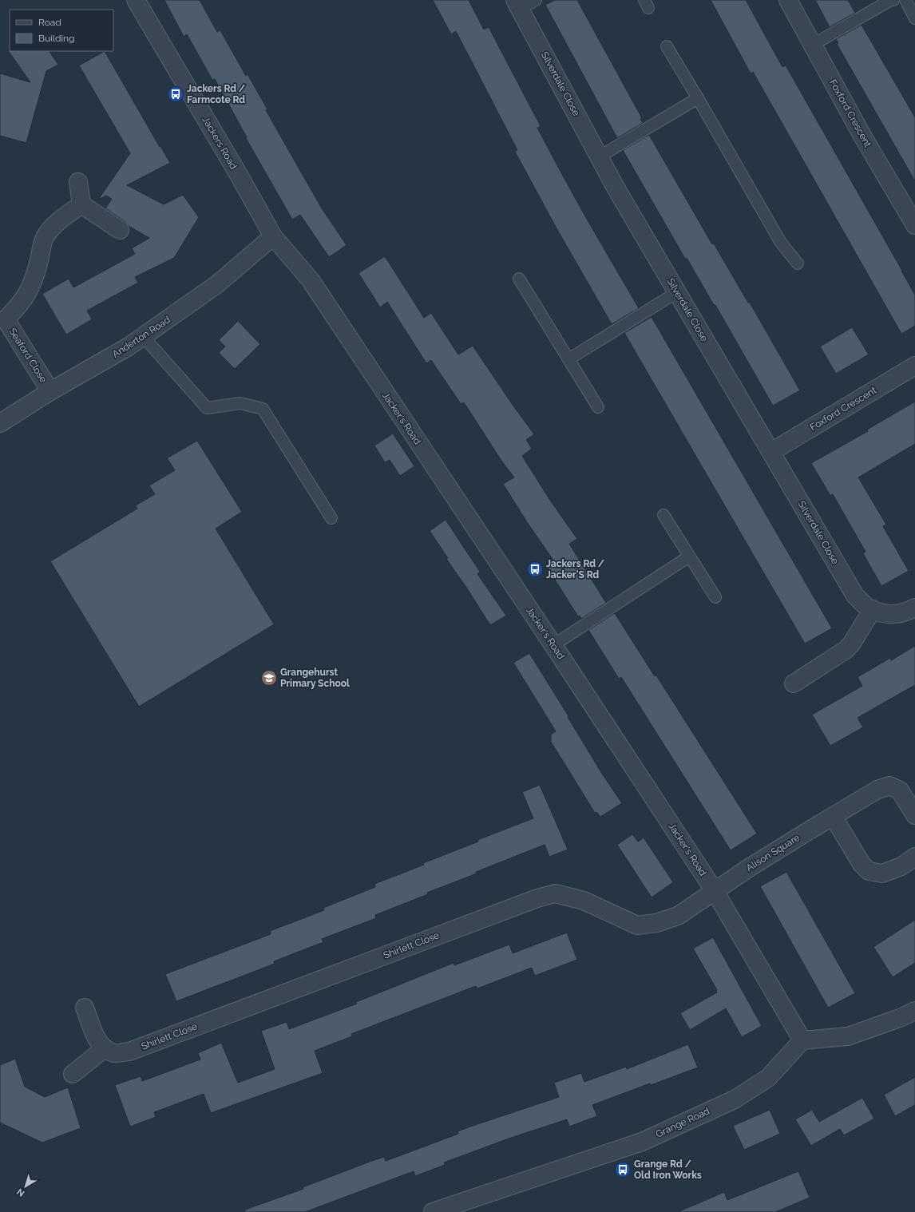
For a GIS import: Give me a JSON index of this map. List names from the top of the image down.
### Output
{
  "streets": {
    "street": [
      "Silverdale Close",
      "Foxford Crescent",
      "Jackers Road",
      "Anderton Road",
      "Seaford Close",
      "Jacker's Road",
      "Alison Square",
      "Shirlett Close",
      "Grange Road"
    ]
  },
  "crossings": [
    ["Silverdale Close", "Foxford Crescent"],
    ["Jackers Road", "Anderton Road"],
    ["Jackers Road", "Jacker's Road"],
    ["Anderton Road", "Seaford Close"],
    ["Anderton Road", "Jacker's Road"],
    ["Jacker's Road", "Alison Square"],
    ["Jacker's Road", "Shirlett Close"],
    ["Jacker's Road", "Grange Road"],
    ["Alison Square", "Shirlett Close"]
  ],
  "places": {
    "bus stop": ["Jackers Rd / Farmcote Rd", "Jackers Rd / Jacker'S Rd", "Grange Rd / Old Iron Works"],
    "school or university": ["Grangehurst Primary School"]
  },
  "legend": ["Road", "Building"],
  "north": "bottom left"
}
